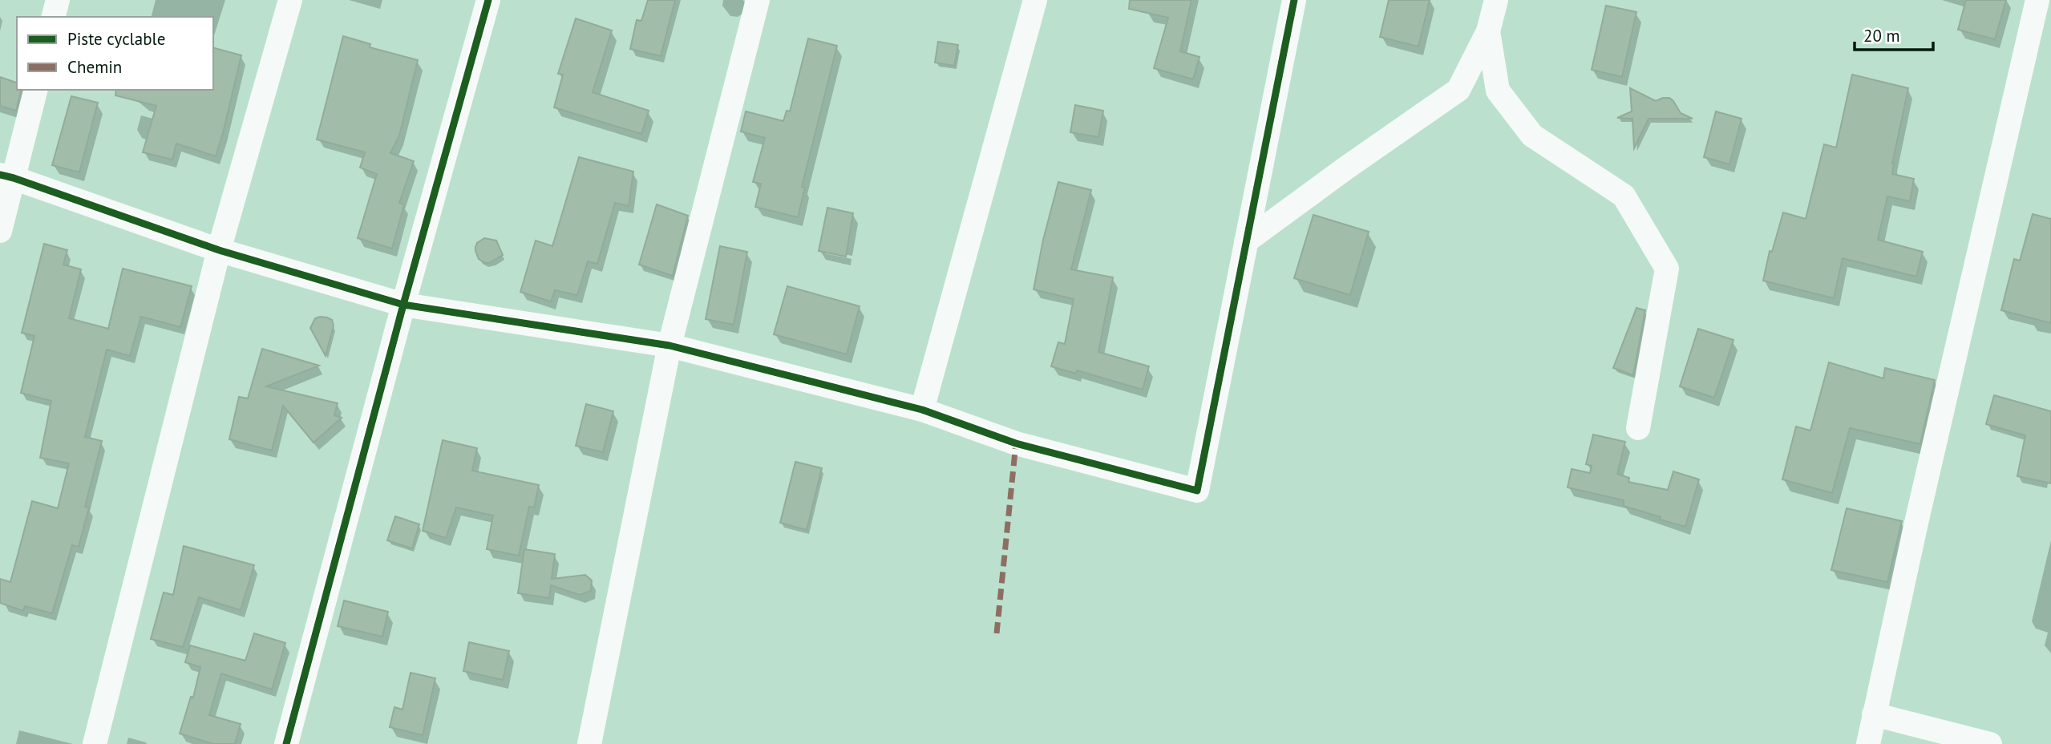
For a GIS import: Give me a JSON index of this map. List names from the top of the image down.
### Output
{
  "legend": ["Piste cyclable", "Chemin"],
  "scale_bar": "20 m"
}
